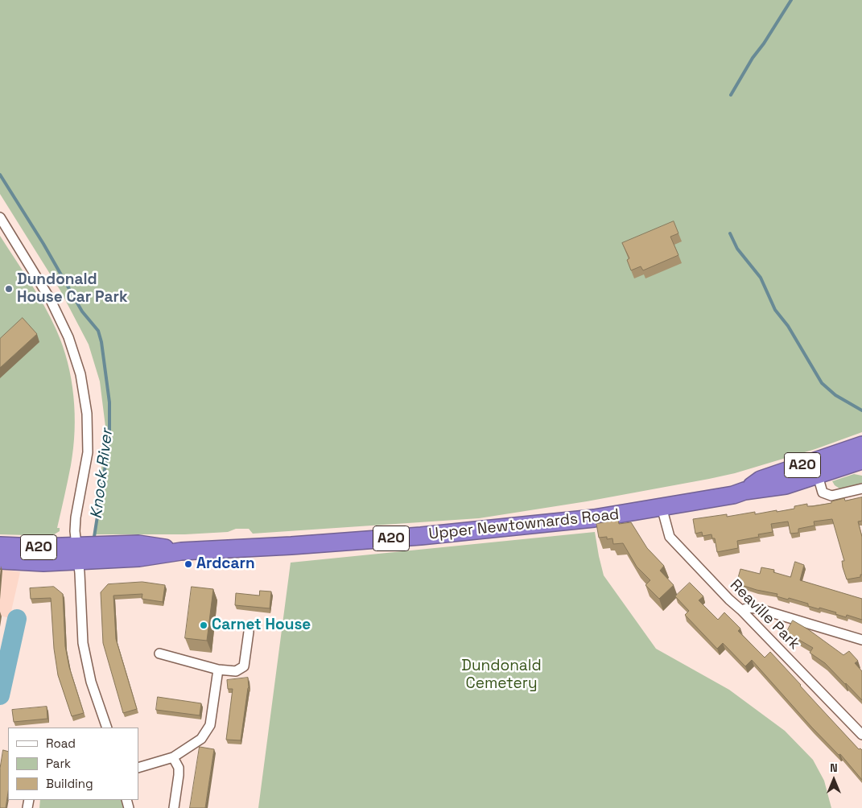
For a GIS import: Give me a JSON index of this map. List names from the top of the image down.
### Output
{
  "streets": {
    "highway": ["A20", "Upper Newtownards Road"],
    "street": ["Reaville Park"]
  },
  "crossings": [
    ["Upper Newtownards Road", "Reaville Park"]
  ],
  "water": ["Knock River"],
  "parks": ["Dundonald Cemetery"],
  "places": ["Dundonald House Car Park", "Ardcarn", "Carnet House"],
  "legend": ["Road", "Park", "Building"],
  "north": "top"
}
